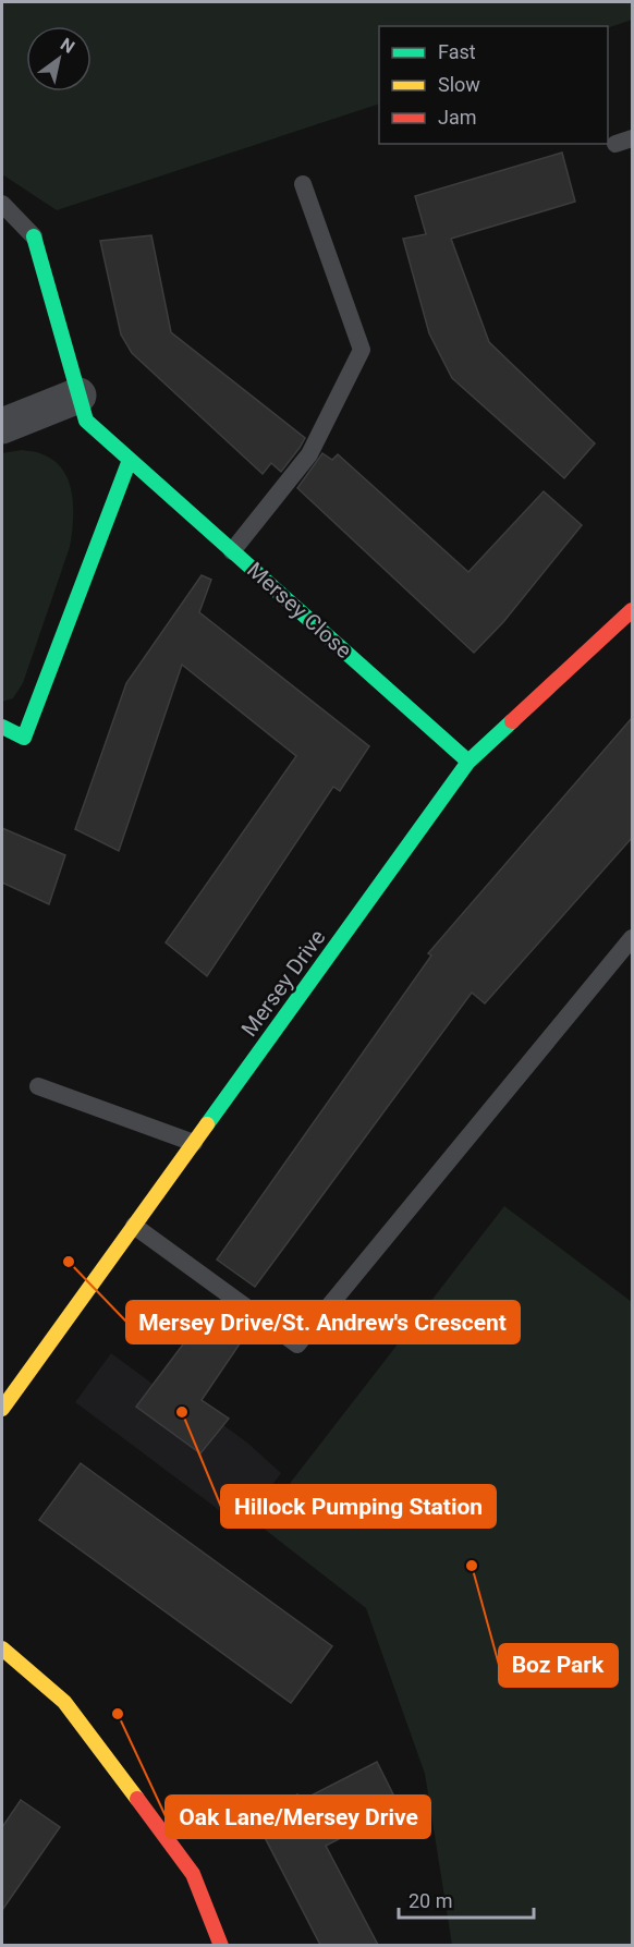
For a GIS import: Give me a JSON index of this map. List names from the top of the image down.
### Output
{
  "streets": {
    "street": ["Mersey Close", "Mersey Drive"]
  },
  "crossings": [
    ["Mersey Close", "Mersey Drive"]
  ],
  "places": [
    "Mersey Drive/St. Andrew's Crescent",
    "Hillock Pumping Station",
    "Boz Park",
    "Oak Lane/Mersey Drive"
  ],
  "legend": ["Fast", "Slow", "Jam"],
  "scale_bar": "20 m",
  "north": "top right"
}
